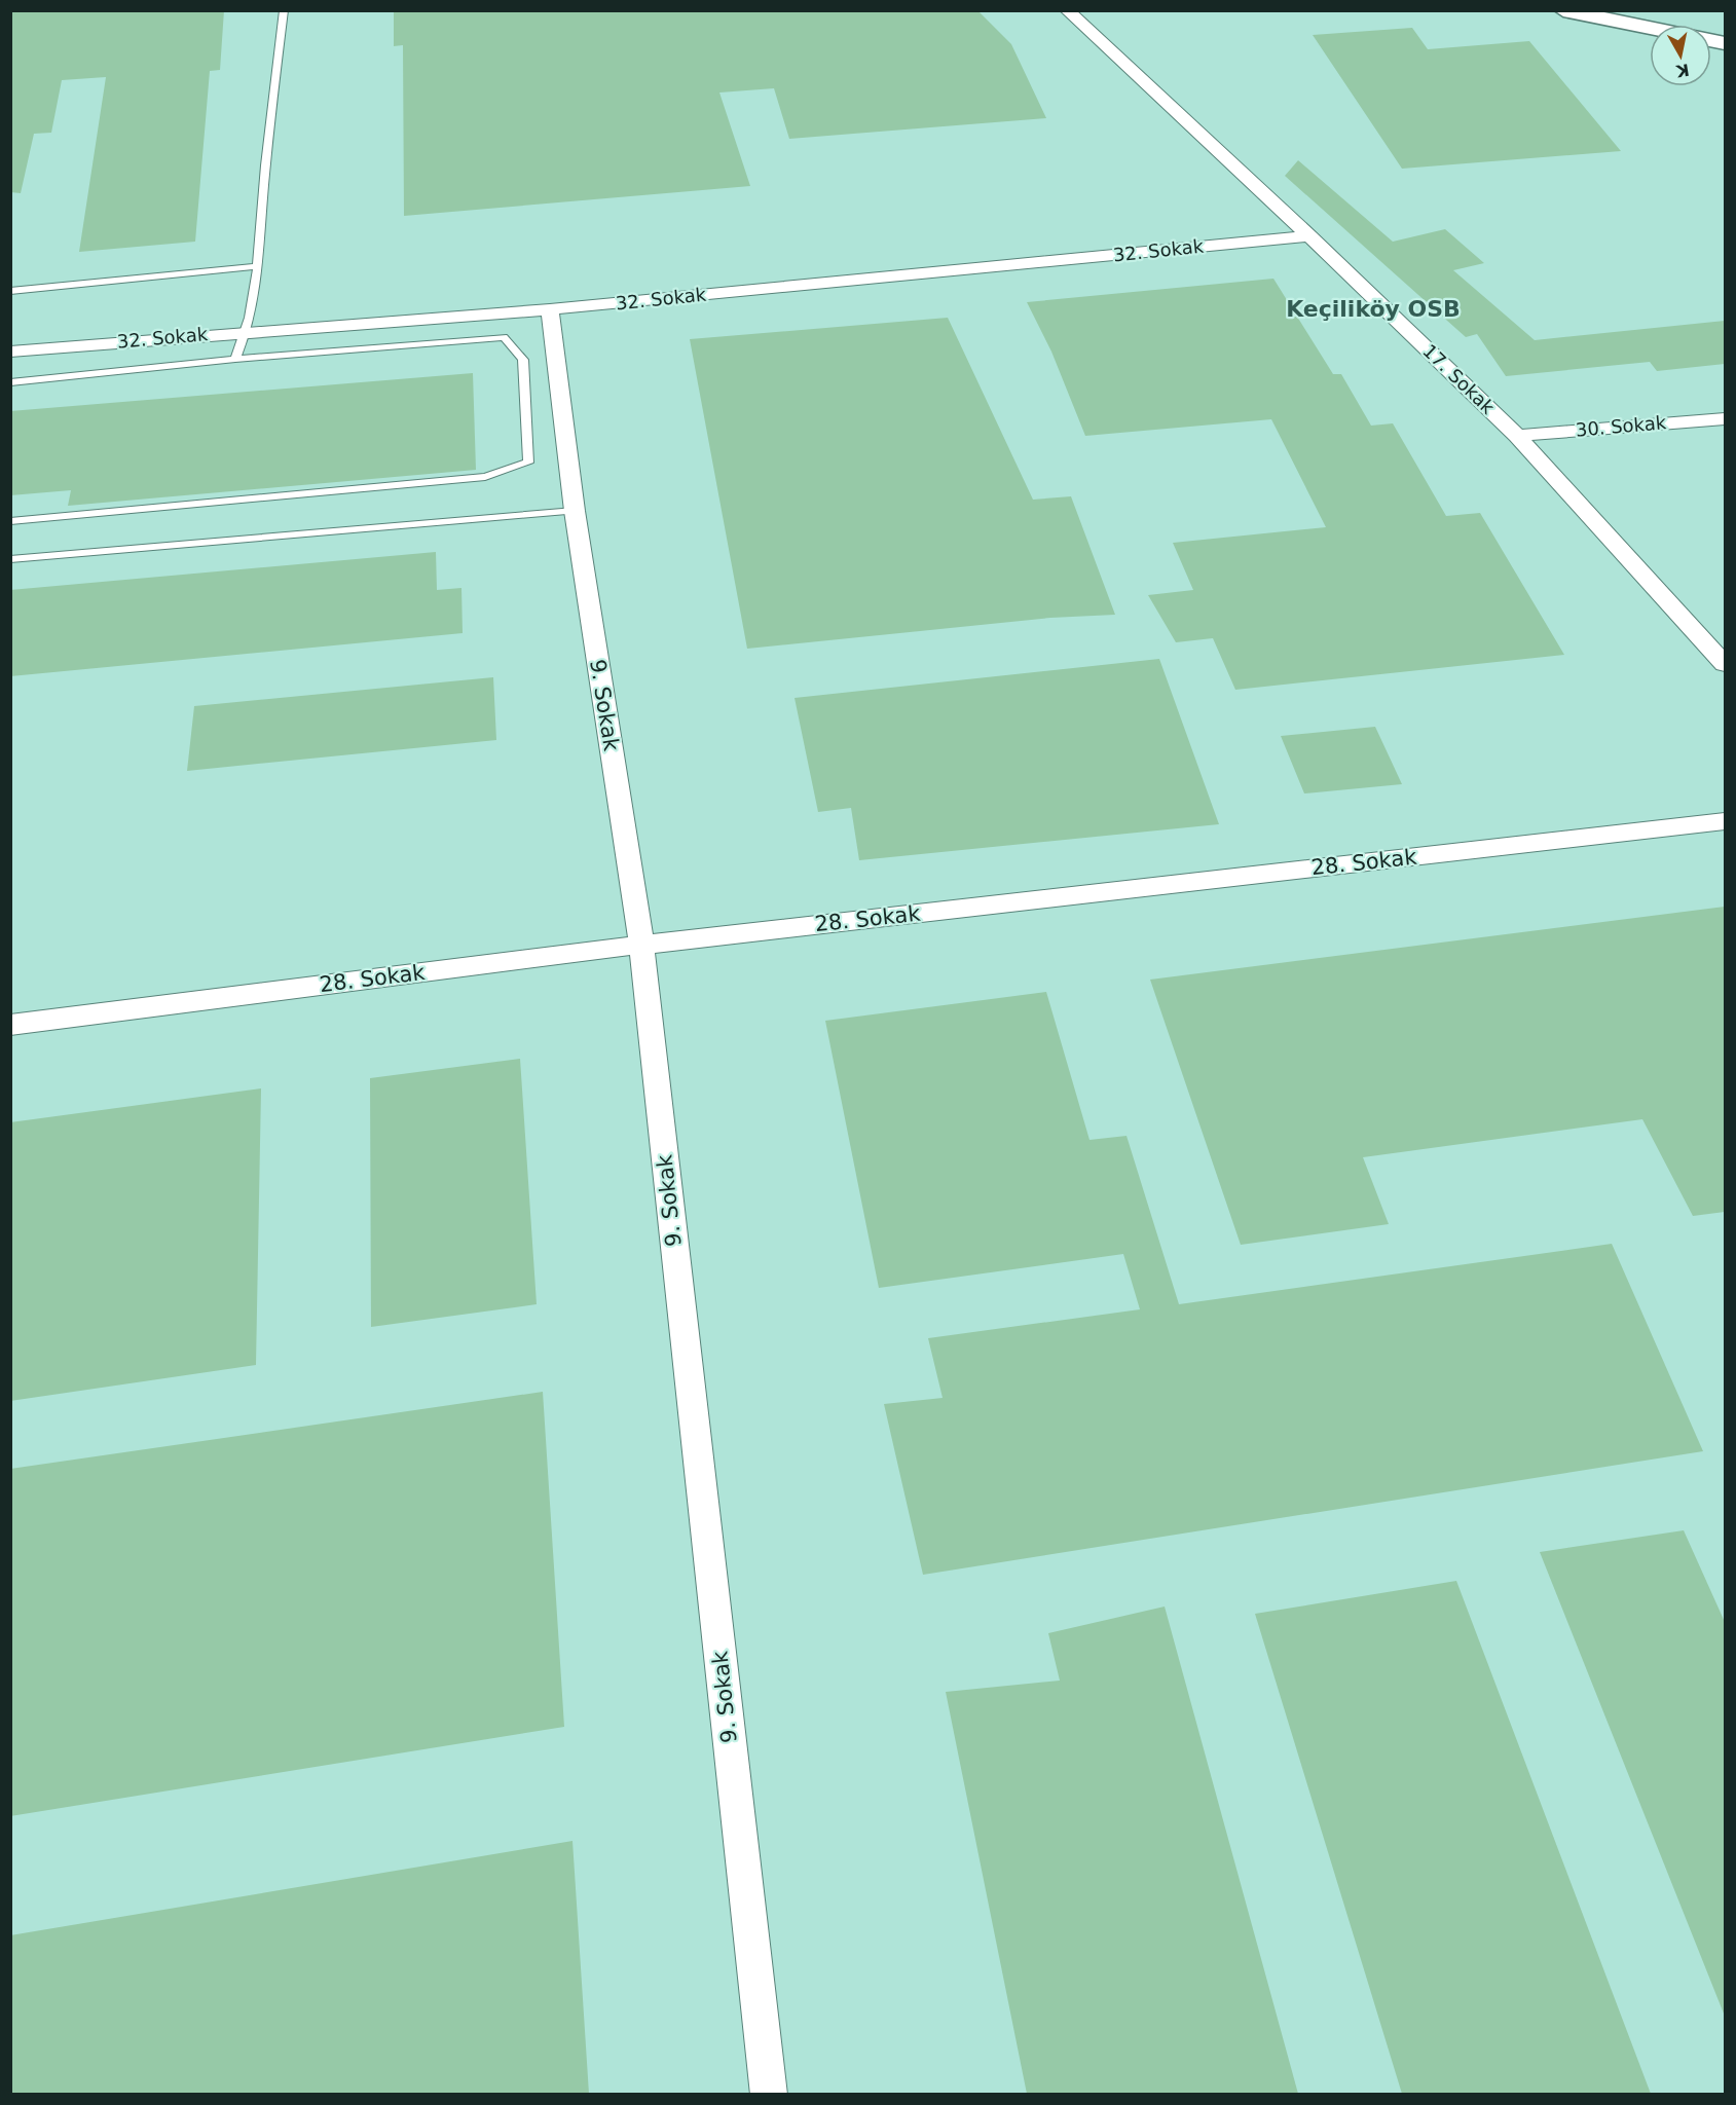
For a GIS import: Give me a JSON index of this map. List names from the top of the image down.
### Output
{
  "streets": {
    "street": [
      "32. Sokak",
      "17. Sokak",
      "30. Sokak",
      "9. Sokak",
      "28. Sokak"
    ]
  },
  "crossings": [
    ["32. Sokak", "17. Sokak"],
    ["32. Sokak", "9. Sokak"],
    ["17. Sokak", "30. Sokak"],
    ["9. Sokak", "28. Sokak"]
  ],
  "districts": ["Keçiliköy OSB"],
  "north": "bottom"
}
